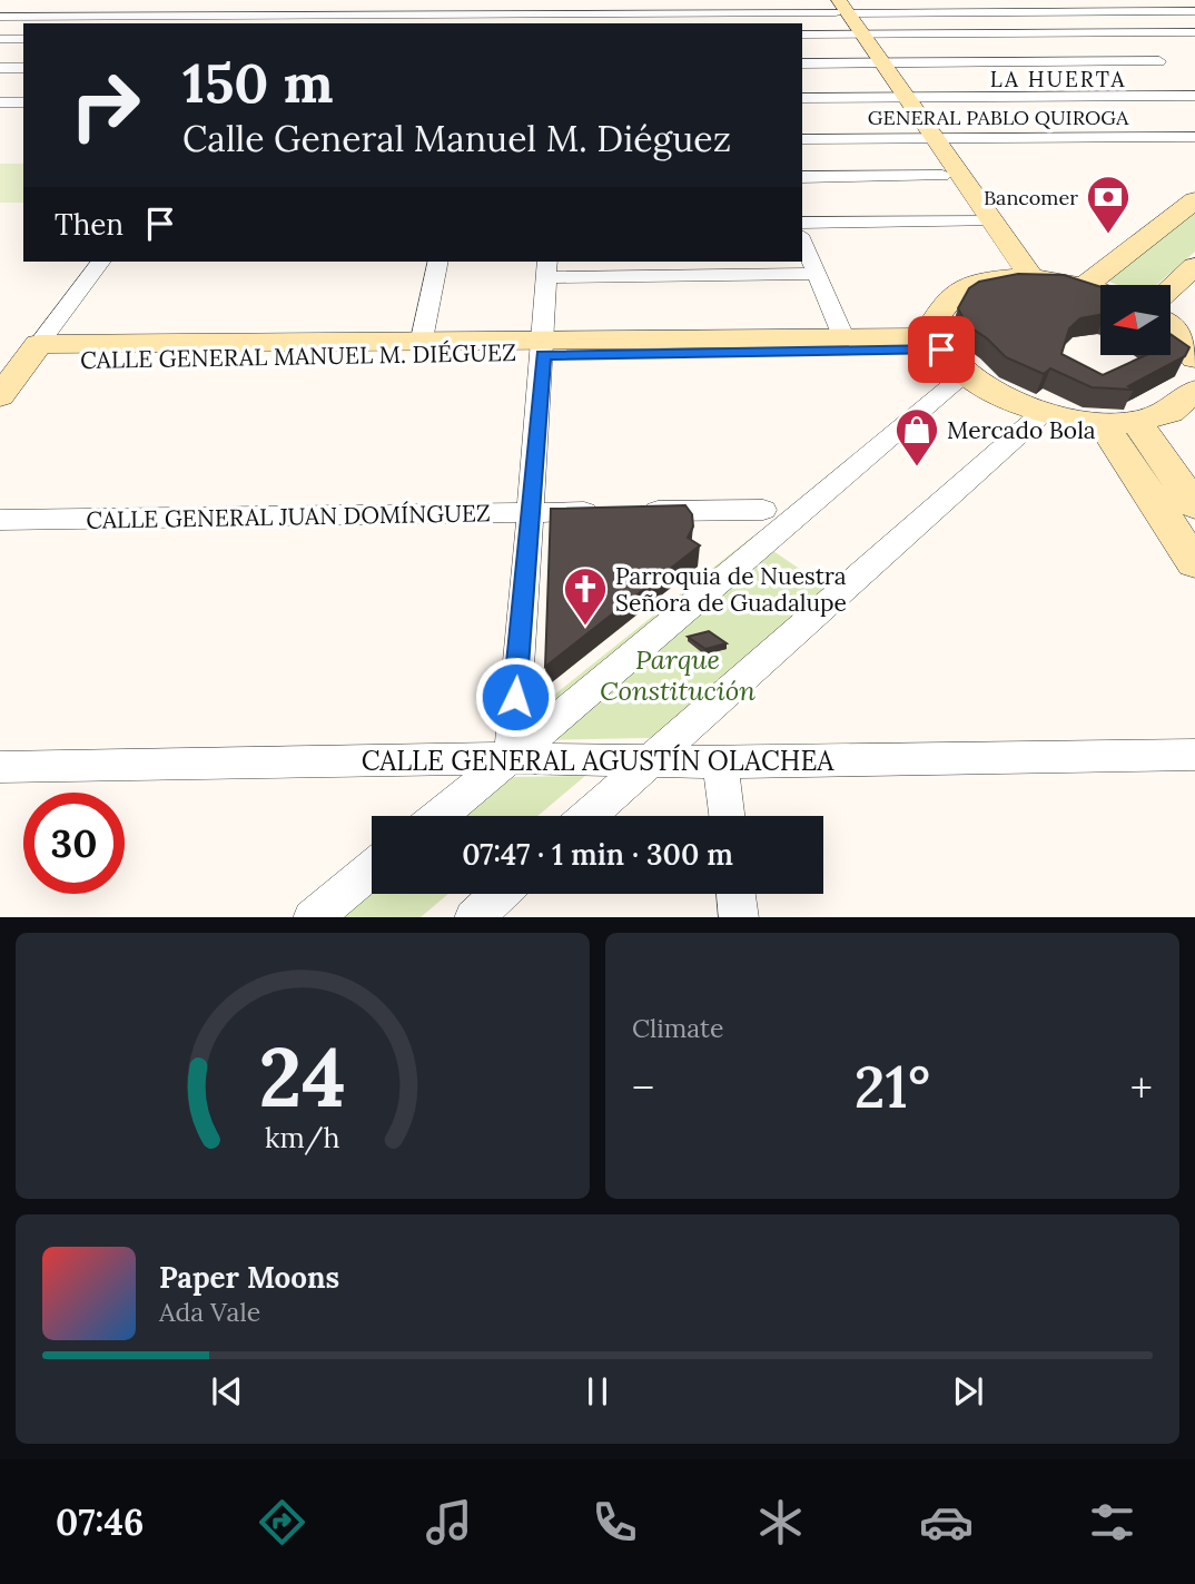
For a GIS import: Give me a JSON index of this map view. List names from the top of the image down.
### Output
{
  "streets": {
    "street": [
      "GENERAL PABLO QUIROGA",
      "CALLE GENERAL MANUEL M. DIÉGUEZ",
      "CALLE GENERAL JUAN DOMÍNGUEZ",
      "CALLE GENERAL AGUSTÍN OLACHEA"
    ]
  },
  "districts": ["LA HUERTA"],
  "parks": ["Parque Constitución"],
  "places": {
    "bank": ["Bancomer"],
    "shop": ["Mercado Bola"],
    "church": ["Parroquia de Nuestra Señora de Guadalupe"]
  },
  "north": "left",
  "page": {
    "turn": ["150 m", "Calle General Manuel M. Diéguez"],
    "then": "Then",
    "limit": "30",
    "trip": "07:47 · 1 min · 300 m",
    "tile": "Climate",
    "heat": ["−", "21°", "+"],
    "song": ["Paper Moons", "Ada Vale"],
    "tabs": "07:46",
    "gauge": ["24", "km/h"]
  }
}
